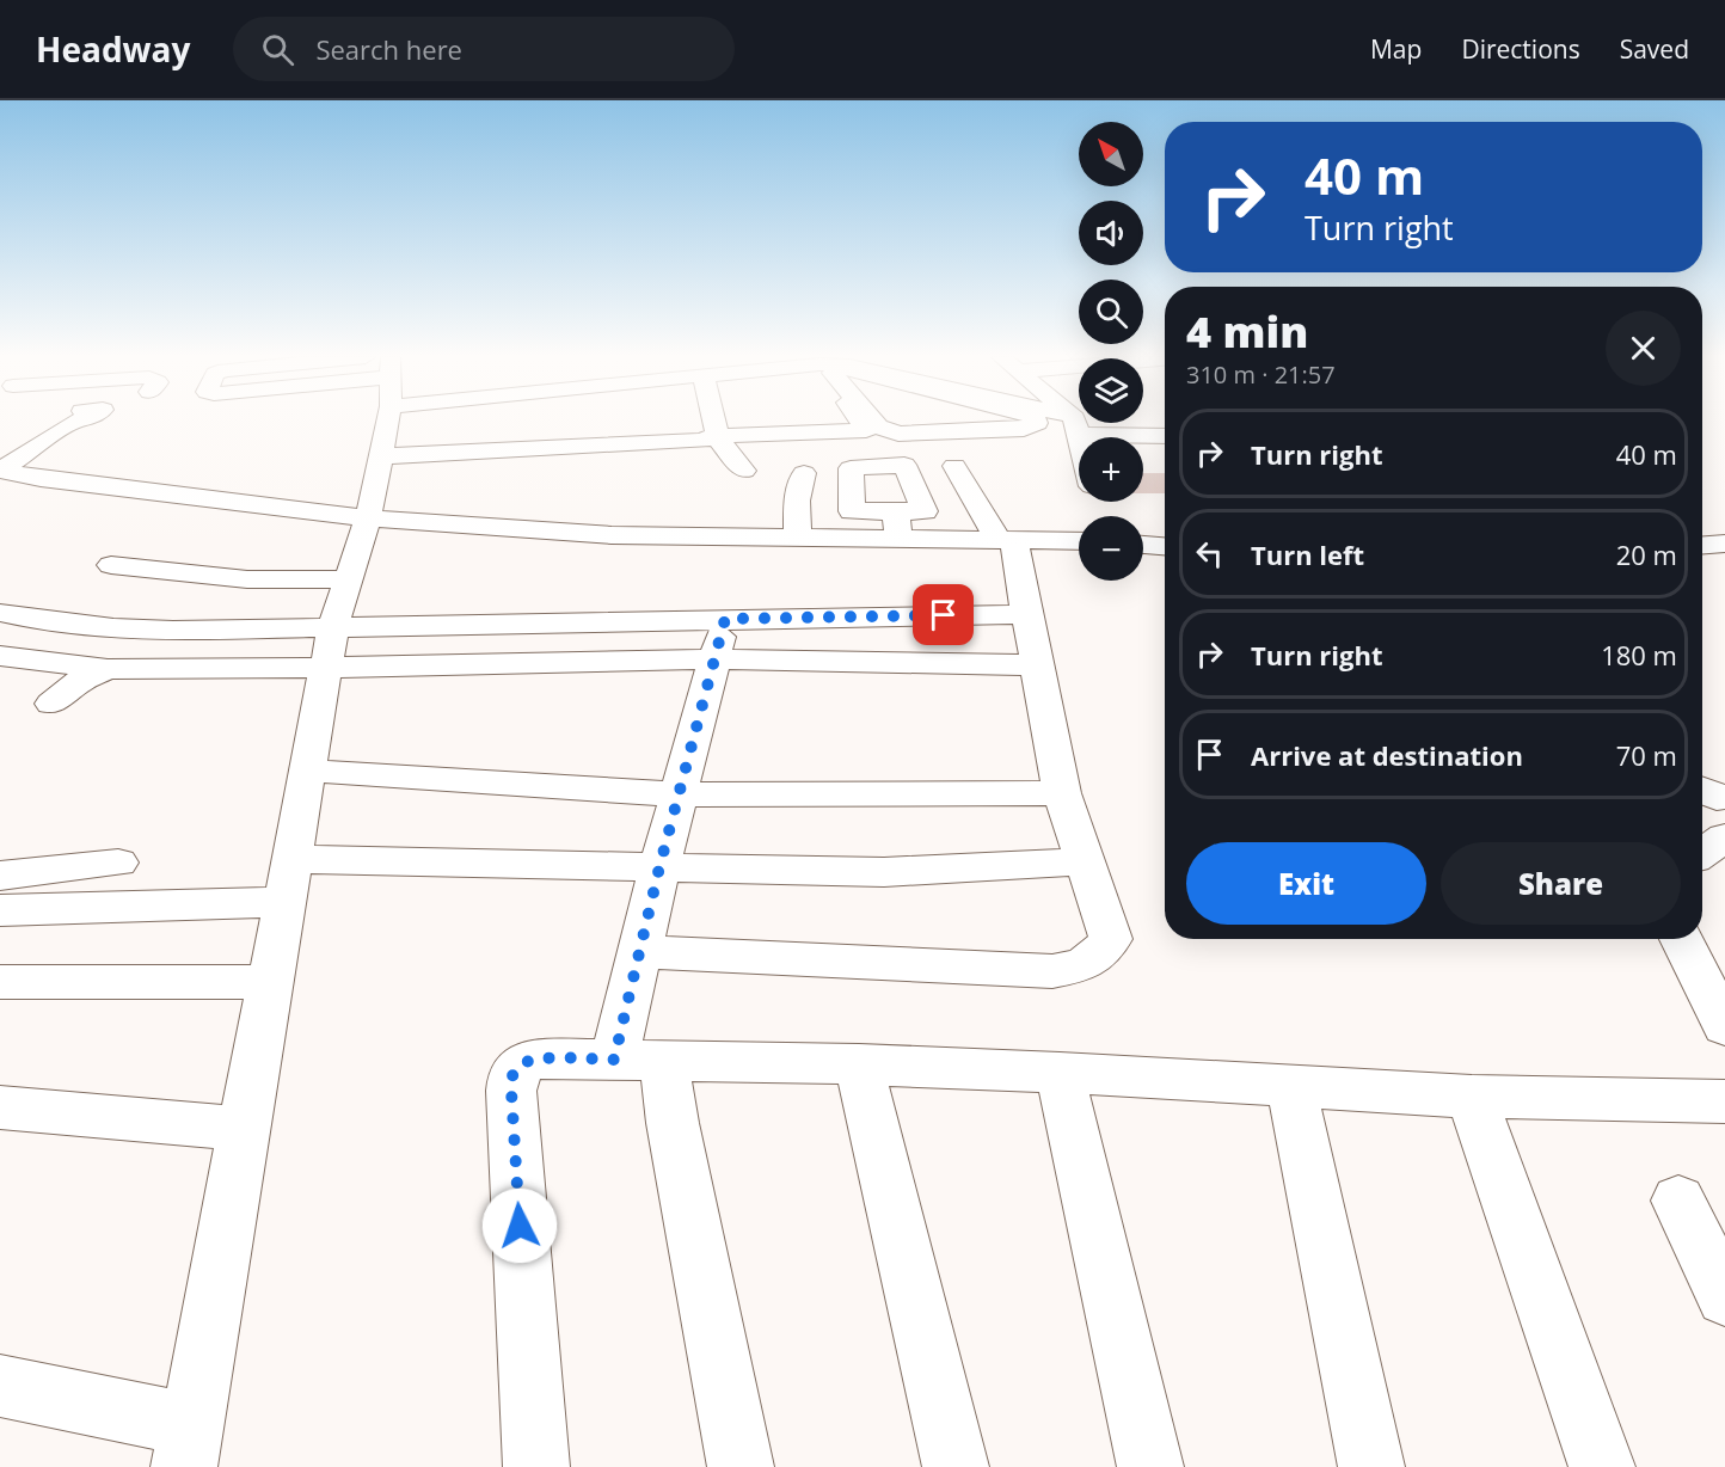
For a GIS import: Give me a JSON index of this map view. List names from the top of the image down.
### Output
{
  "north": "top left",
  "page": {
    "header": "Headway",
    "search": "Search here",
    "nav": ["Map", "Directions", "Saved"],
    "map_buttons": ["+", "−"],
    "turn": ["40 m", "Turn right"],
    "heading": ["4 min", "310 m · 21:57"],
    "list": [
      {
        "name": "Turn right",
        "value": "40 m"
      },
      {
        "name": "Turn left",
        "value": "20 m"
      },
      {
        "name": "Turn right",
        "value": "180 m"
      },
      {
        "name": "Arrive at destination",
        "value": "70 m"
      }
    ],
    "buttons": ["Exit", "Share"]
  }
}
